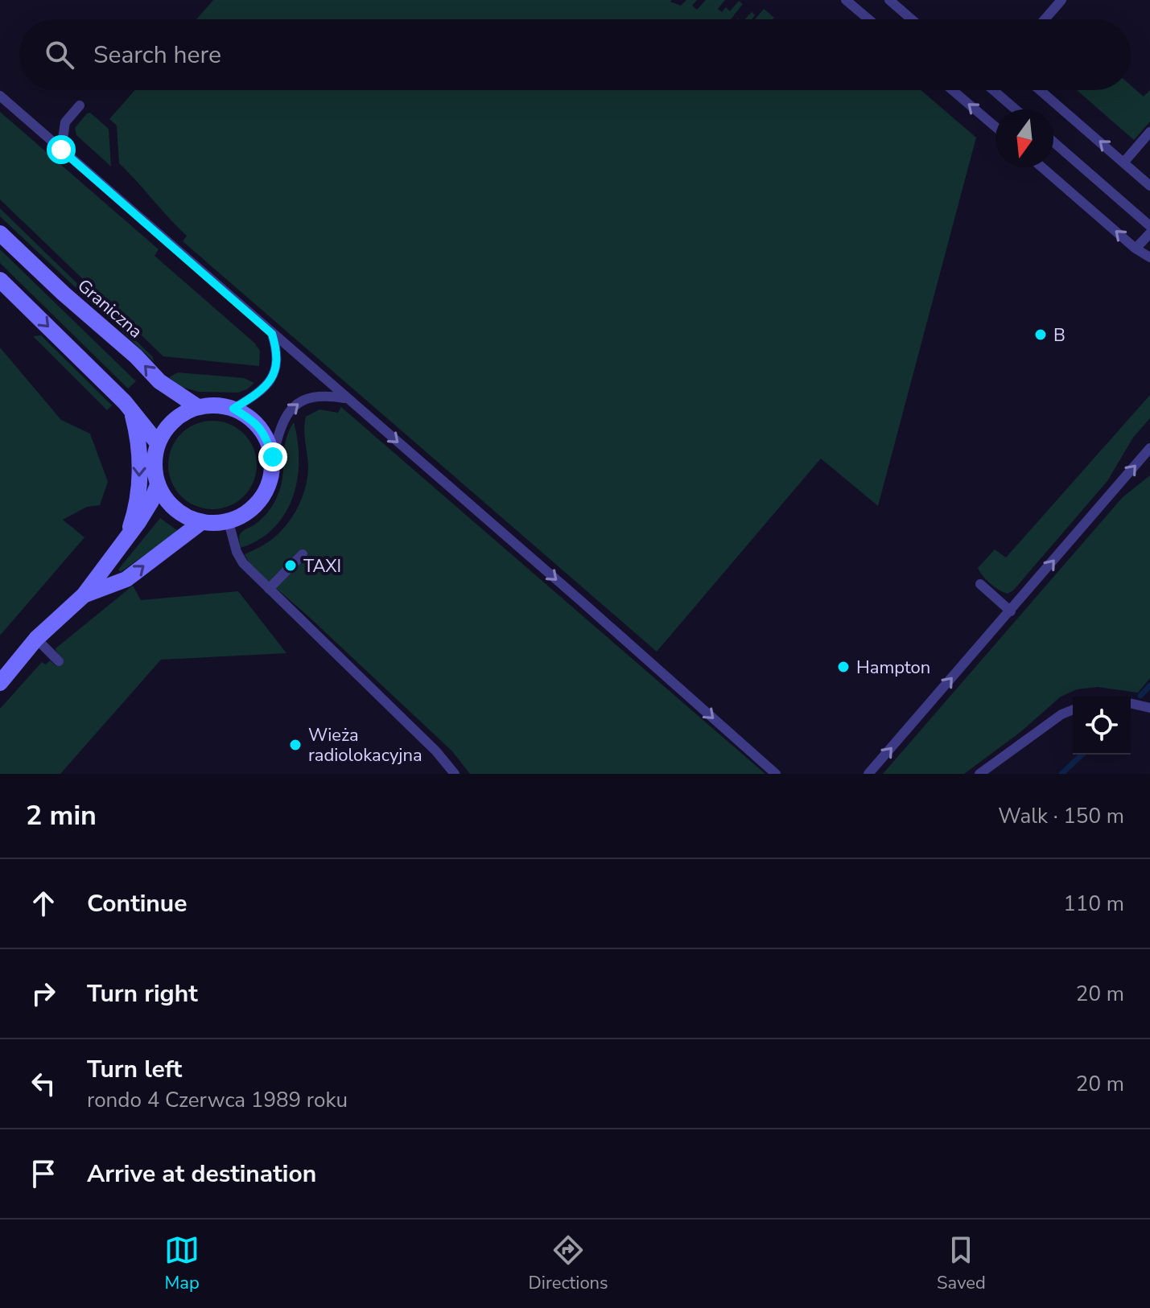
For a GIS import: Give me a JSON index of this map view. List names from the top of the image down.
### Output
{
  "streets": {
    "main road": ["Graniczna"]
  },
  "places": [
    "B",
    "TAXI",
    "Hampton",
    "Wieża radiolokacyjna"
  ],
  "north": "bottom",
  "page": {
    "search": "Search here",
    "heading": ["2 min", "Walk · 150 m"],
    "list": [
      ["Continue", "110 m"],
      ["Turn right", "20 m"],
      ["Turn left", "rondo 4 Czerwca 1989 roku", "20 m"],
      "Arrive at destination"
    ],
    "nav": ["Map", "Directions", "Saved"]
  }
}
